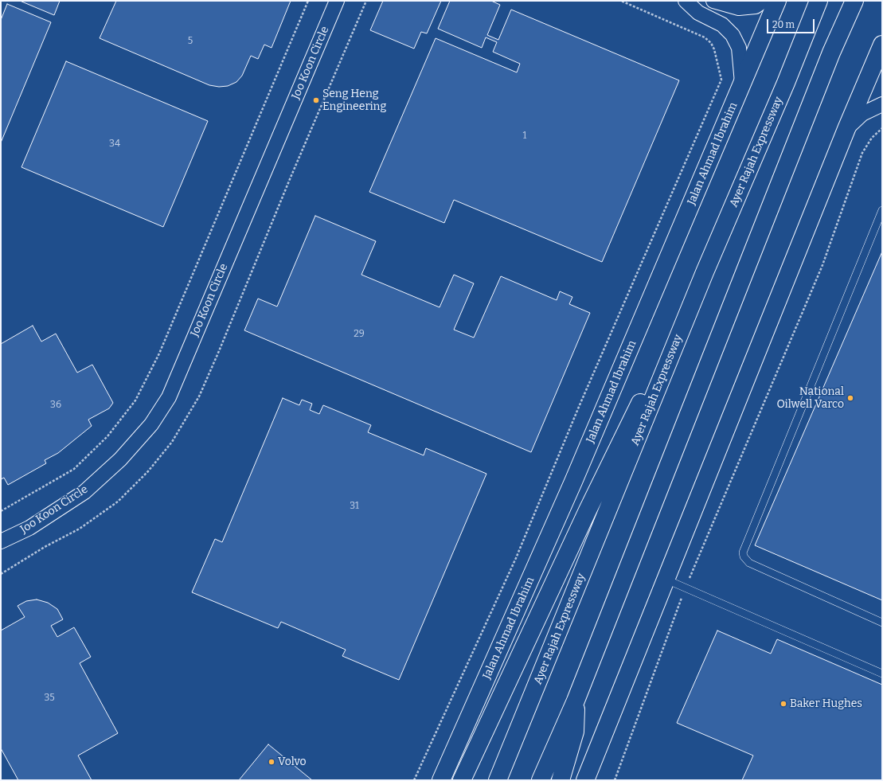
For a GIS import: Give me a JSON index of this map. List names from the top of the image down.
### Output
{
  "streets": {
    "main road": ["Ayer Rajah Expressway", "Jalan Ahmad Ibrahim"],
    "street": ["Joo Koon Circle"]
  },
  "places": [
    "Seng Heng Engineering",
    "National Oilwell Varco",
    "Baker Hughes",
    "Volvo"
  ],
  "house_numbers": [
    "5",
    "1",
    "34",
    "29",
    "36",
    "31",
    "35"
  ],
  "scale_bar": "20 m"
}
